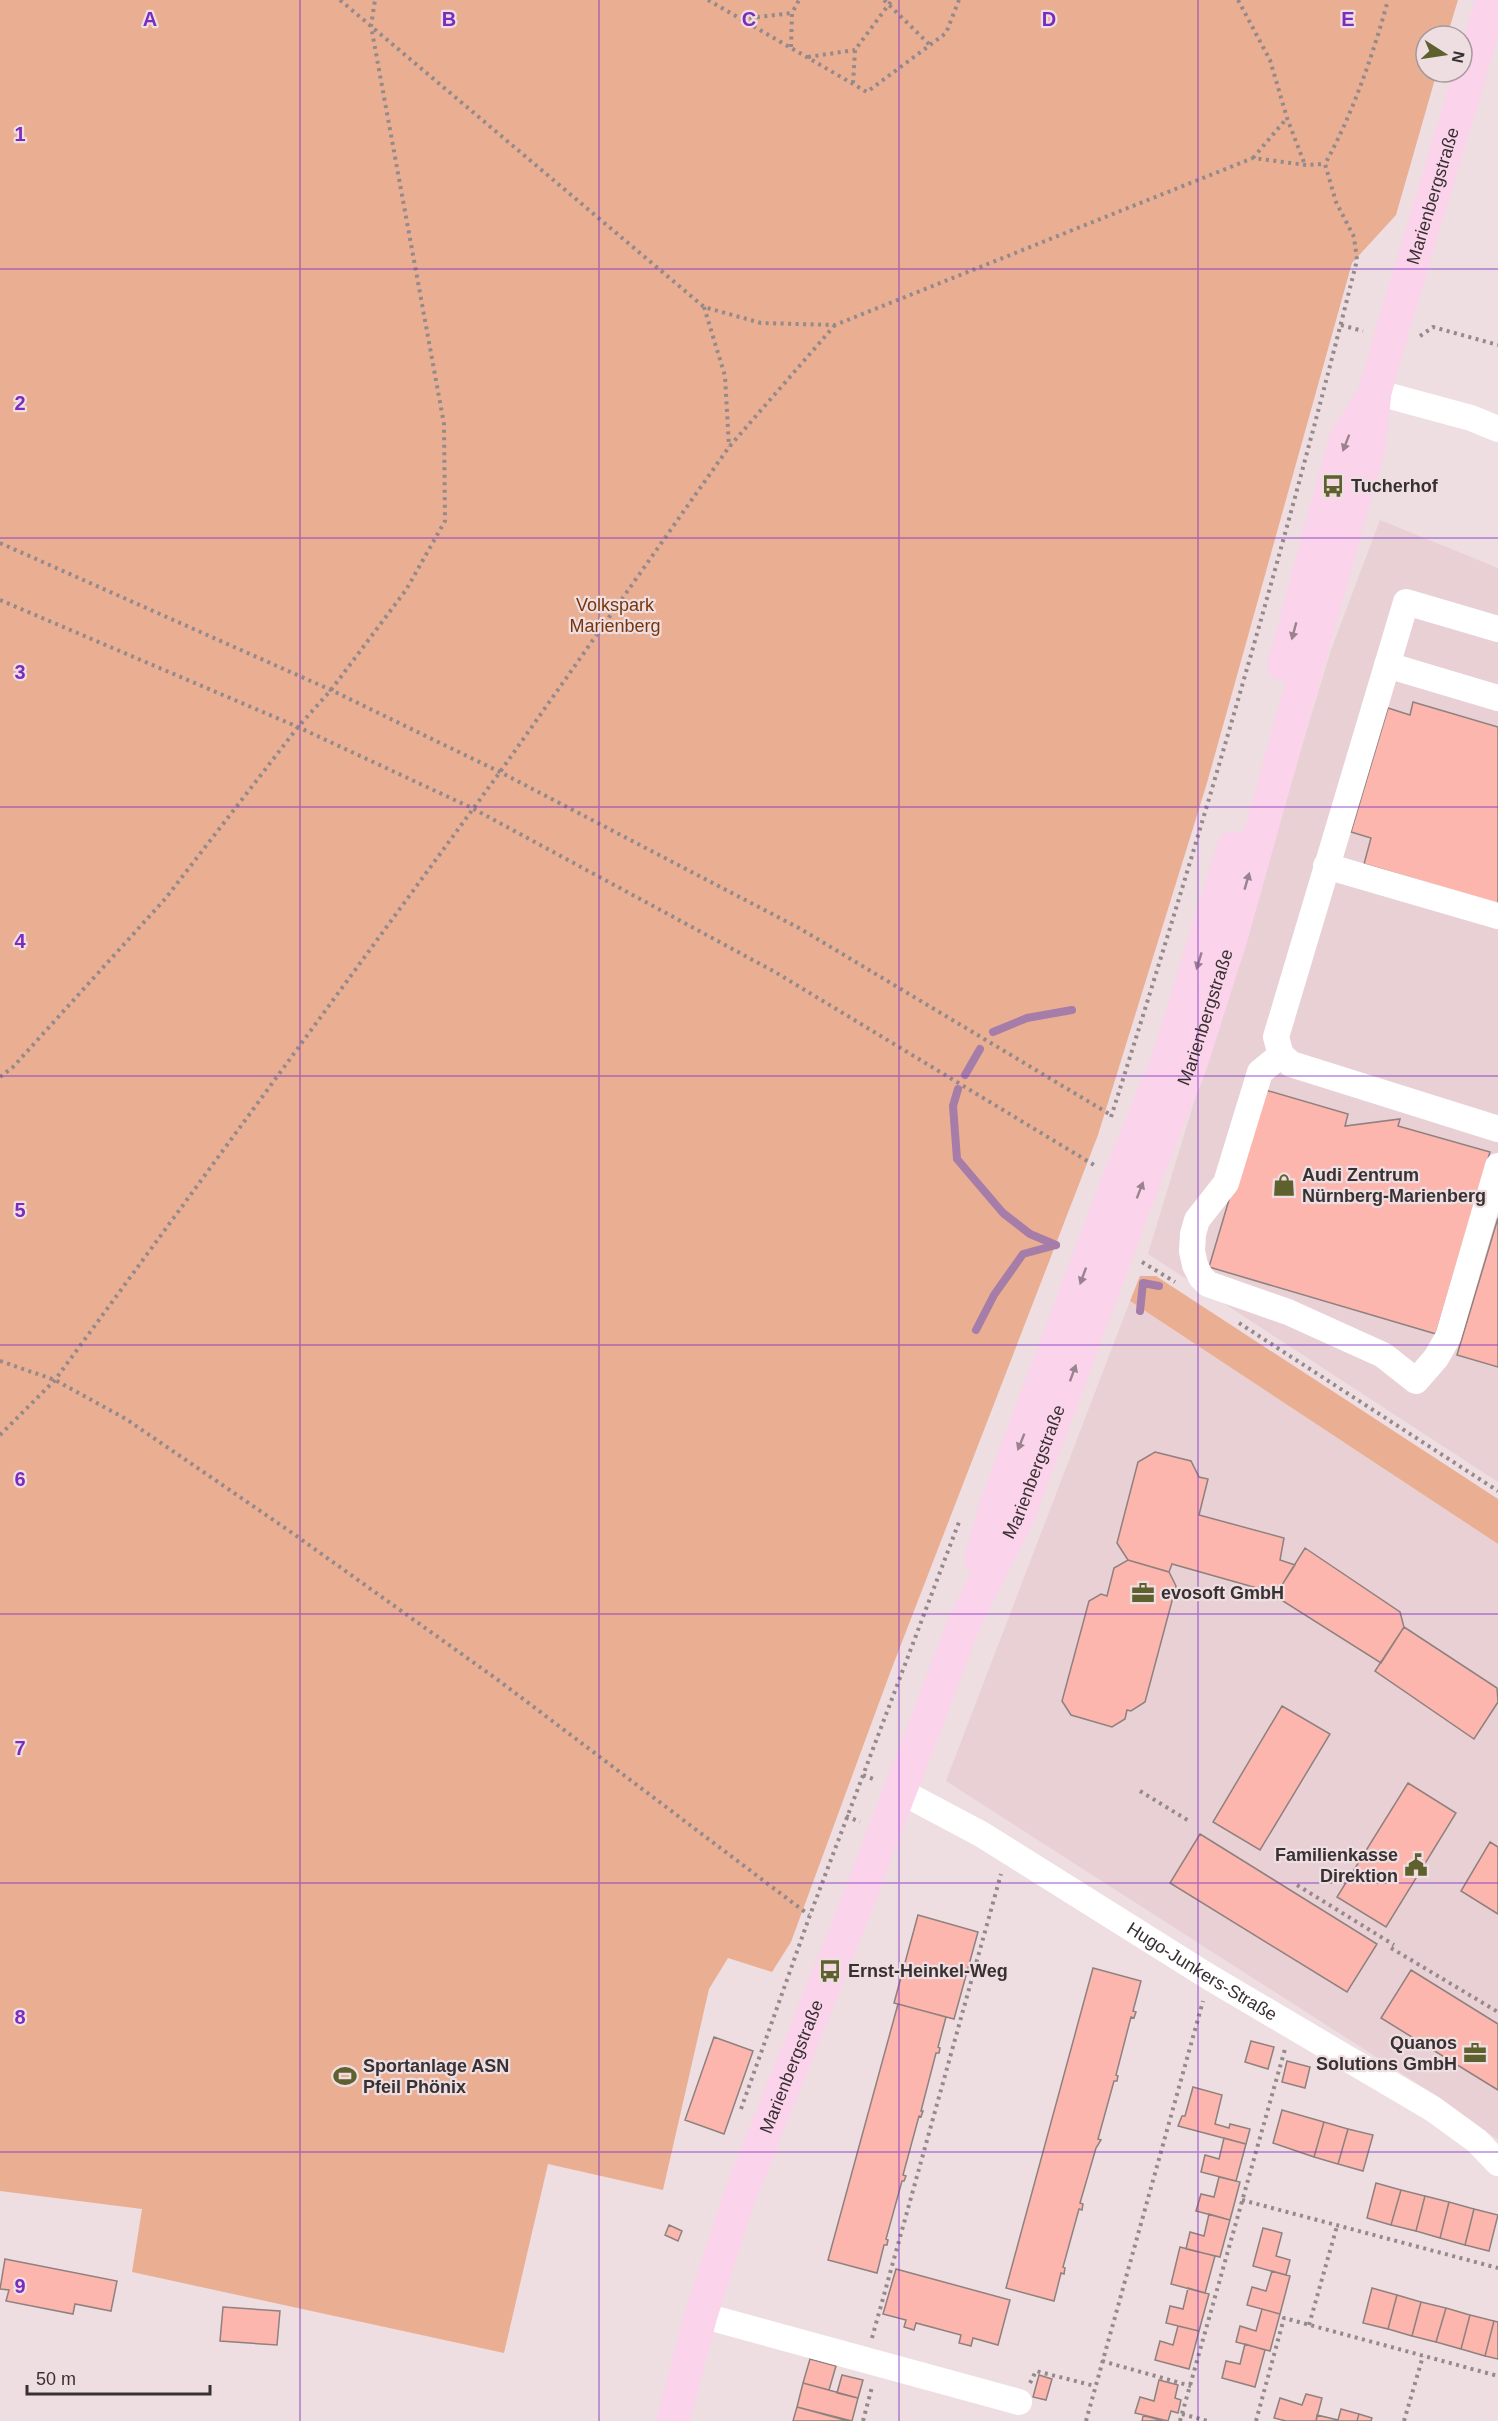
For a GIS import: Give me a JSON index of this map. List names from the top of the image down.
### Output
{
  "streets": {
    "main road": ["Marienbergstraße"],
    "street": ["Hugo-Junkers-Straße"]
  },
  "crossings": [
    ["Marienbergstraße", "Hugo-Junkers-Straße"]
  ],
  "parks": ["Volkspark Marienberg"],
  "places": {
    "bus stop": ["Tucherhof", "Ernst-Heinkel-Weg"],
    "shop": ["Audi Zentrum Nürnberg-Marienberg"],
    "office": ["evosoft GmbH", "Quanos Solutions GmbH"],
    "public building": ["Familienkasse Direktion"],
    "sports": ["Sportanlage ASN Pfeil Phönix"]
  },
  "scale_bar": "50 m",
  "north": "right",
  "grid": {
    "columns": [
      "A",
      "B",
      "C",
      "D",
      "E"
    ],
    "rows": [
      "1",
      "2",
      "3",
      "4",
      "5",
      "6",
      "7",
      "8",
      "9"
    ]
  }
}
